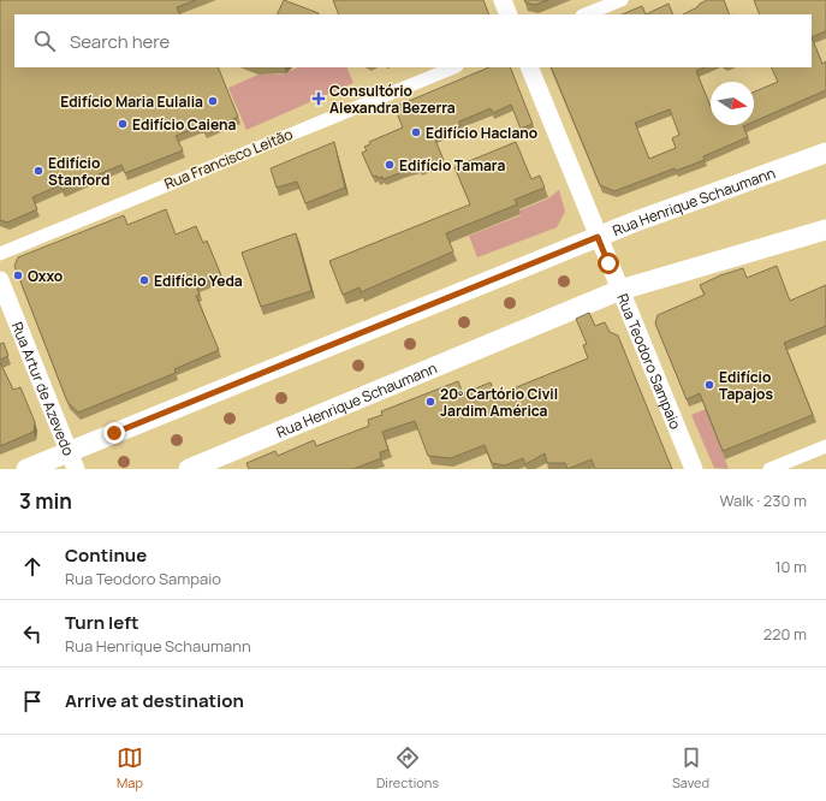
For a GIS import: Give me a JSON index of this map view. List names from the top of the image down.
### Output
{
  "streets": {
    "main road": ["Rua Henrique Schaumann", "Rua Teodoro Sampaio", "Rua Artur de Azevedo"],
    "street": ["Rua Francisco Leitão"]
  },
  "crossings": [
    ["Rua Henrique Schaumann", "Rua Teodoro Sampaio"],
    ["Rua Henrique Schaumann", "Rua Artur de Azevedo"]
  ],
  "places": {
    "health": ["Consultório Alexandra Bezerra"],
    "other": [
      "Edifício Maria Eulalia",
      "Edifício Caiena",
      "Edifício Haclano",
      "Edifício Tamara",
      "Edifício Stanford",
      "Oxxo",
      "Edifício Yeda",
      "Edifício Tapajos",
      "20º Cartório Civil Jardim América"
    ]
  },
  "north": "right",
  "page": {
    "search": "Search here",
    "heading": ["3 min", "Walk · 230 m"],
    "list": [
      ["Continue", "Rua Teodoro Sampaio", "10 m"],
      ["Turn left", "Rua Henrique Schaumann", "220 m"],
      "Arrive at destination"
    ],
    "nav": ["Map", "Directions", "Saved"]
  }
}
